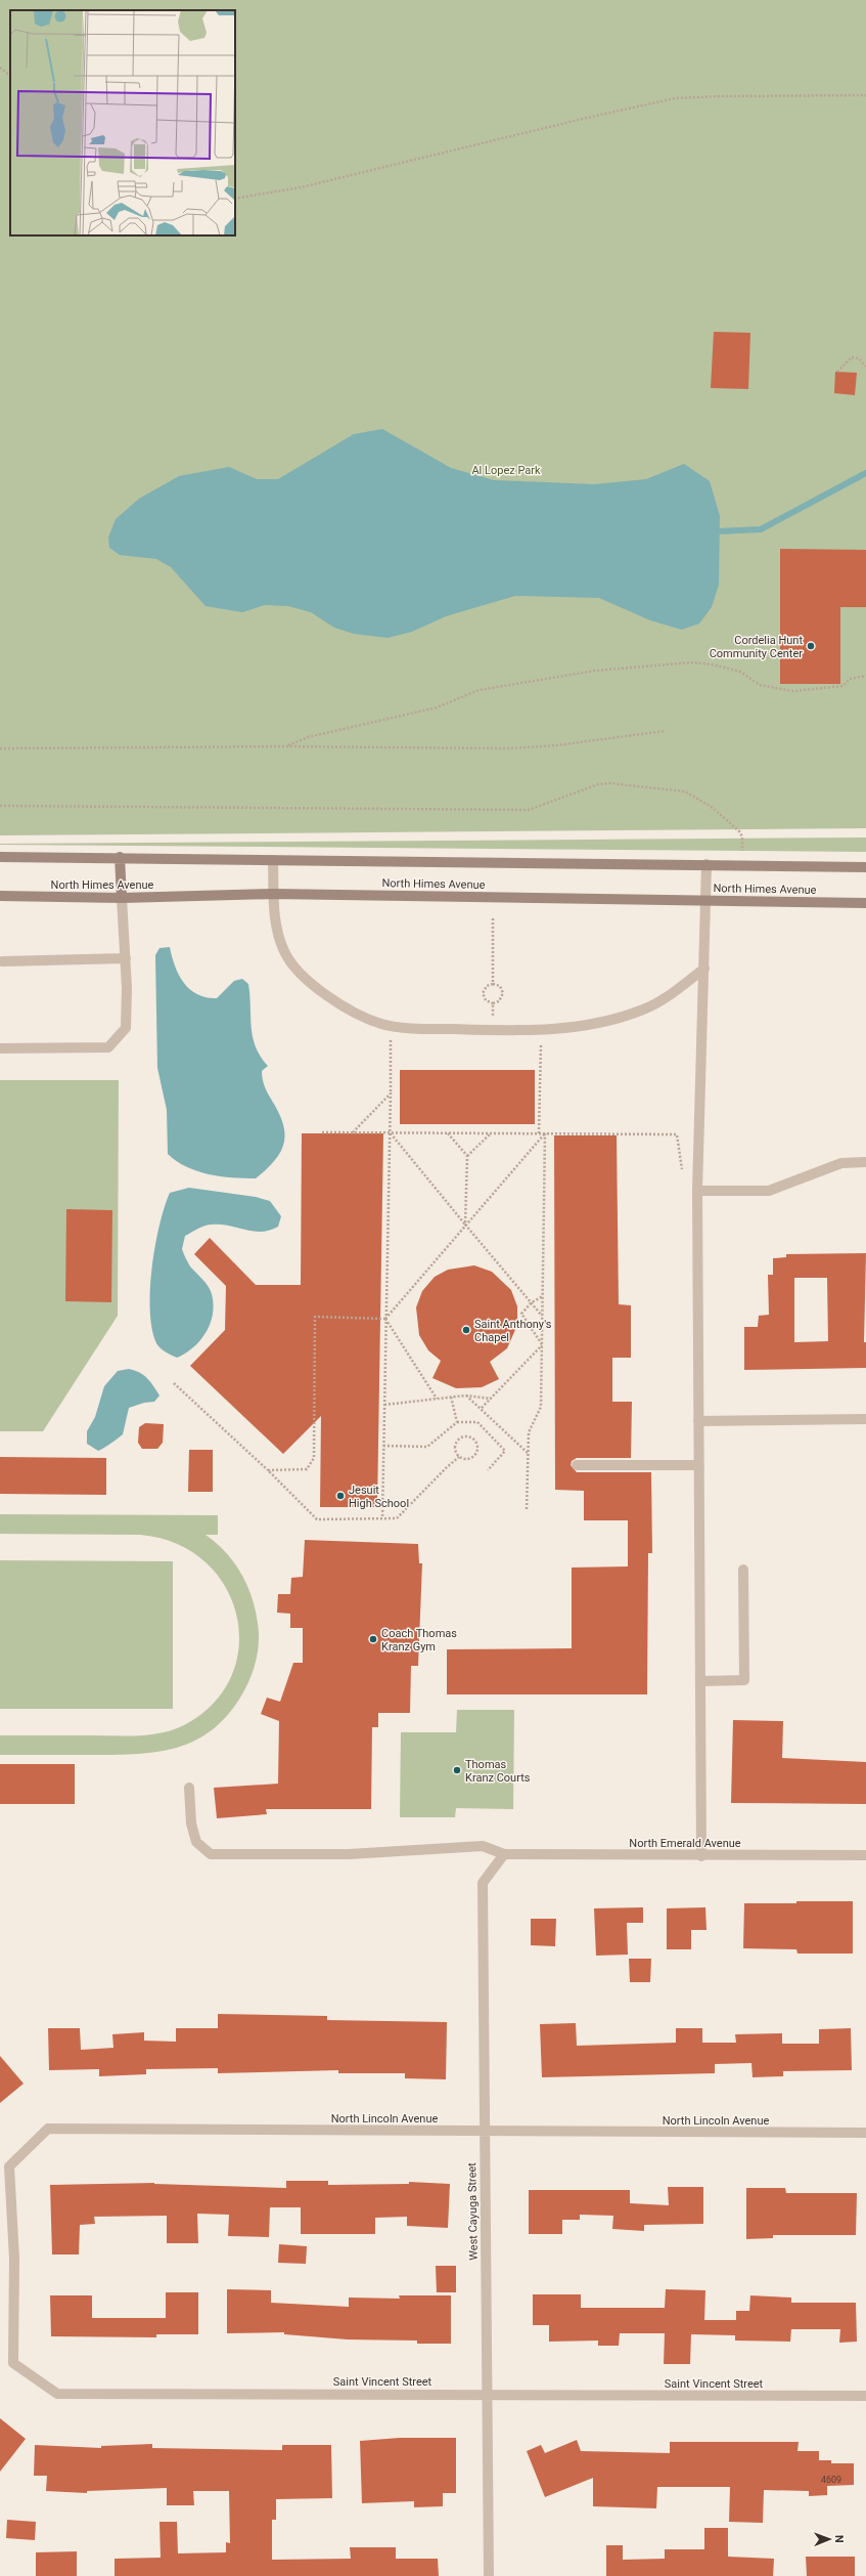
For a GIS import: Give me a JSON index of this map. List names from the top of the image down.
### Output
{
  "streets": {
    "street": [
      "North Himes Avenue",
      "North Emerald Avenue",
      "North Lincoln Avenue",
      "West Cayuga Street",
      "Saint Vincent Street"
    ]
  },
  "crossings": [
    ["North Emerald Avenue", "West Cayuga Street"],
    ["North Lincoln Avenue", "West Cayuga Street"],
    ["North Lincoln Avenue", "Saint Vincent Street"],
    ["West Cayuga Street", "Saint Vincent Street"]
  ],
  "parks": ["Al Lopez Park"],
  "places": [
    "Cordelia Hunt Community Center",
    "Saint Anthony's Chapel",
    "Jesuit High School",
    "Coach Thomas Kranz Gym",
    "Thomas Kranz Courts"
  ],
  "house_numbers": ["4609"],
  "north": "right"
}
